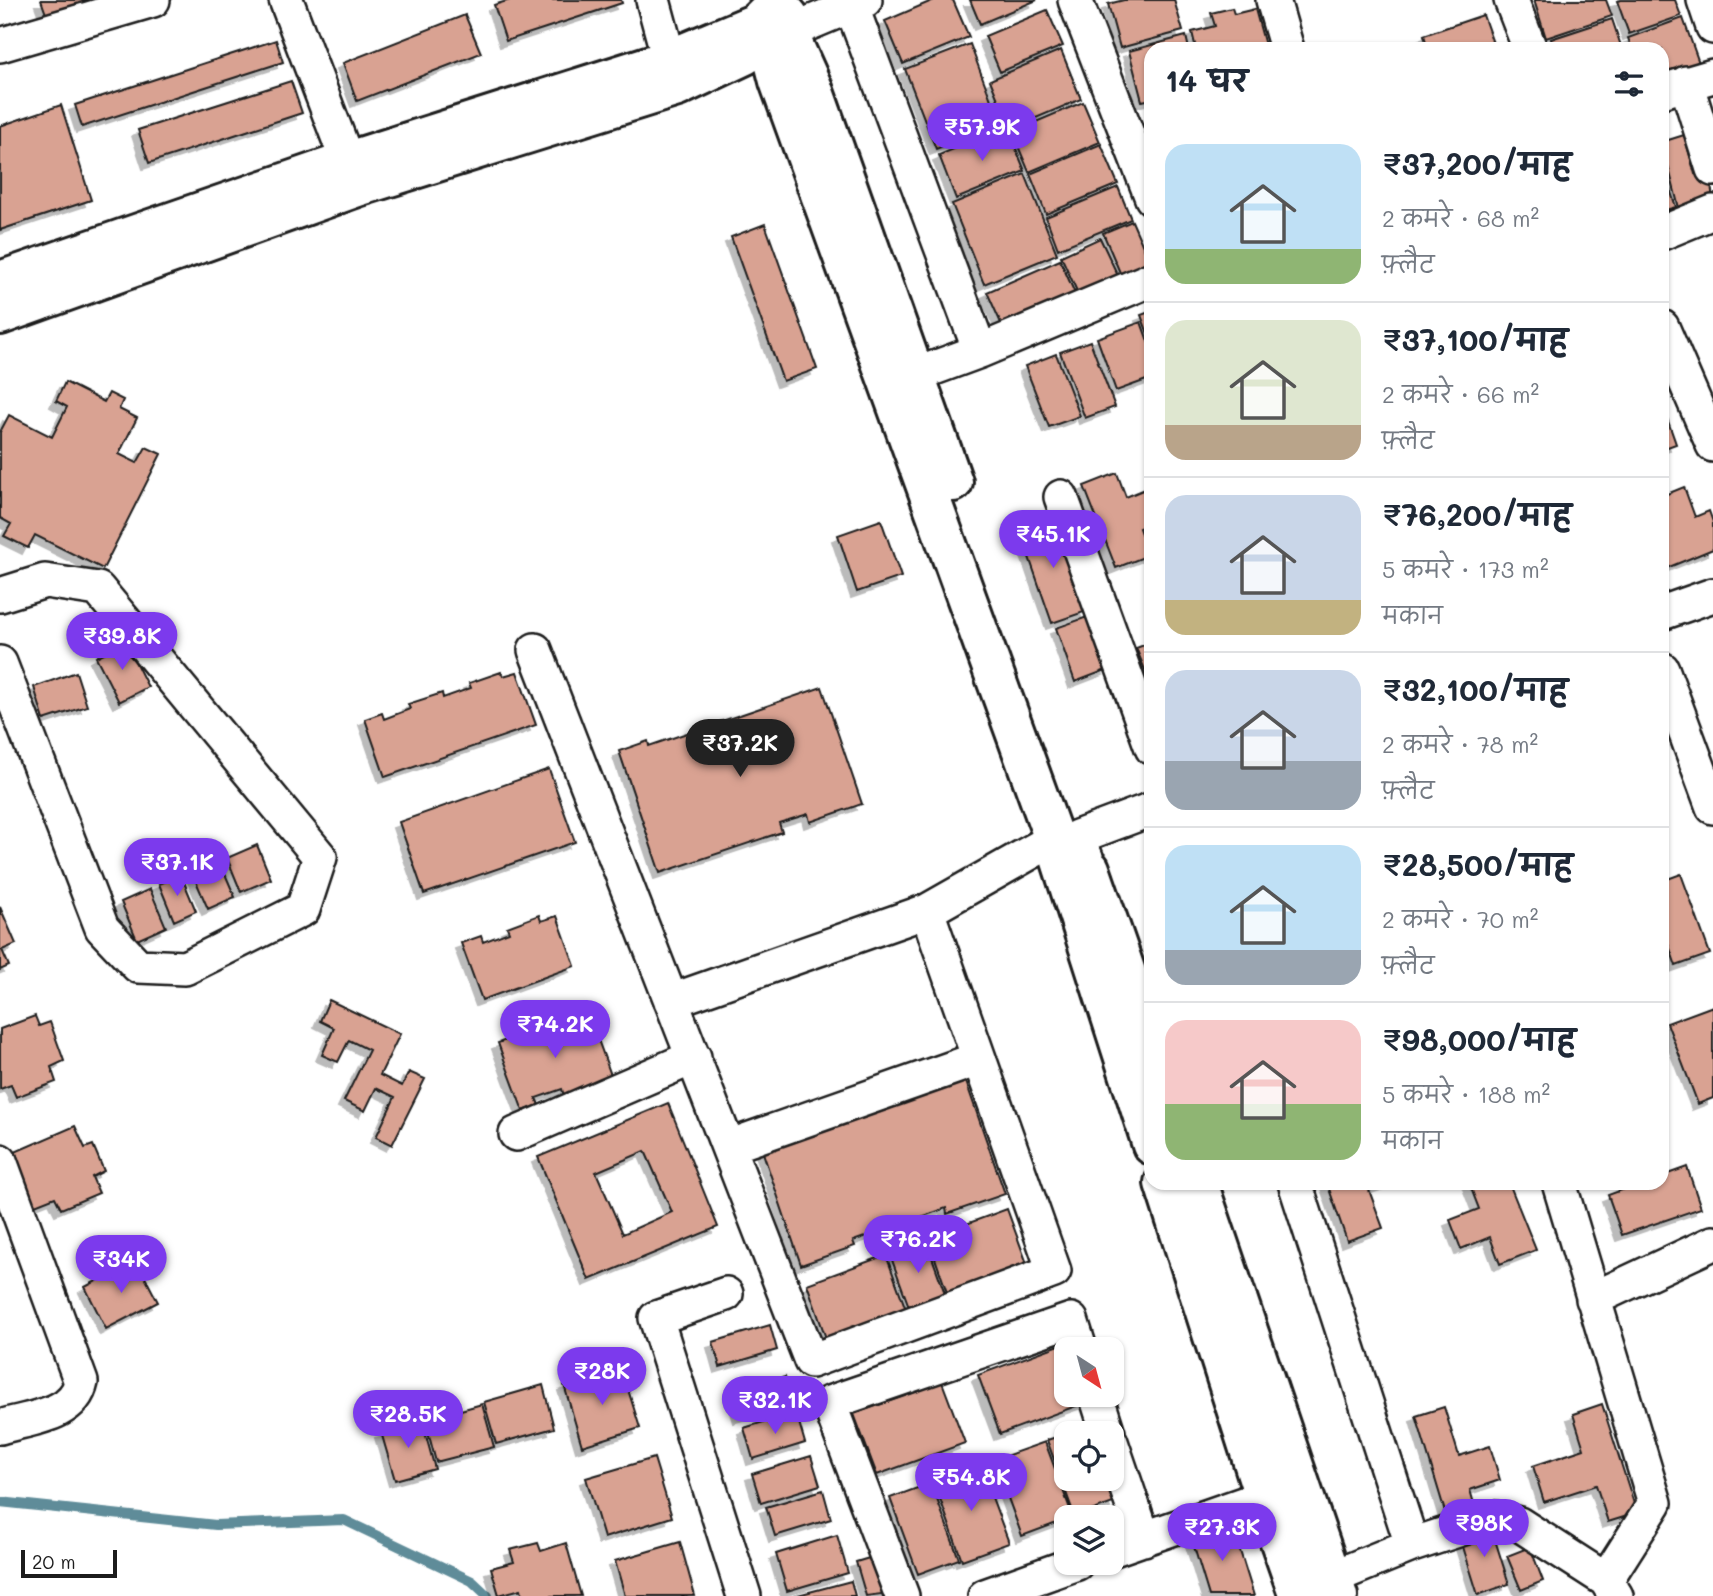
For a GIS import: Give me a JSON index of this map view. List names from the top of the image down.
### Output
{
  "scale_bar": "20 m",
  "north": "bottom right",
  "page": {
    "heading": "14 घर",
    "price": [
      "₹57.9K",
      "₹45.1K",
      "₹39.8K",
      "₹37.2K",
      "₹37.1K",
      "₹74.2K",
      "₹76.2K",
      "₹34K",
      "₹28K",
      "₹32.1K",
      "₹28.5K",
      "₹54.8K",
      "₹98K",
      "₹27.3K"
    ],
    "list": [
      {
        "name": "₹37,200/माह",
        "note": "2 कमरे · 68 m² · फ़्लैट"
      },
      {
        "name": "₹37,100/माह",
        "note": "2 कमरे · 66 m² · फ़्लैट"
      },
      {
        "name": "₹76,200/माह",
        "note": "5 कमरे · 173 m² · मकान"
      },
      {
        "name": "₹32,100/माह",
        "note": "2 कमरे · 78 m² · फ़्लैट"
      },
      {
        "name": "₹28,500/माह",
        "note": "2 कमरे · 70 m² · फ़्लैट"
      },
      {
        "name": "₹98,000/माह",
        "note": "5 कमरे · 188 m² · मकान"
      }
    ],
    "scale": "20 m"
  }
}
